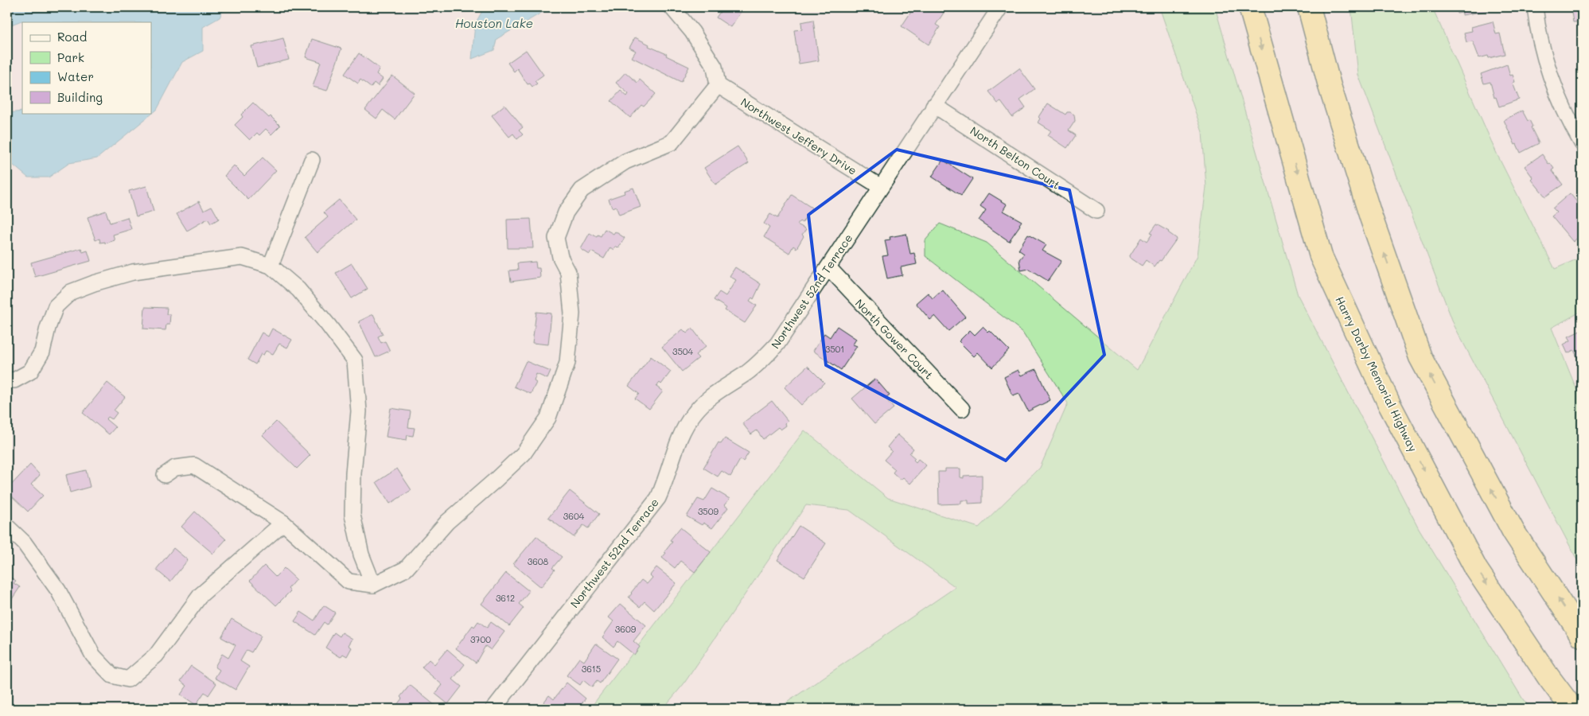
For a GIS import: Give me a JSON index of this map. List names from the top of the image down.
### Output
{
  "streets": {
    "highway": ["Harry Darby Memorial Highway"],
    "street": [
      "Northwest Jeffery Drive",
      "North Belton Court",
      "Northwest 52nd Terrace",
      "North Gower Court"
    ]
  },
  "crossings": [
    ["Northwest Jeffery Drive", "Northwest 52nd Terrace"],
    ["North Belton Court", "Northwest 52nd Terrace"],
    ["Northwest 52nd Terrace", "North Gower Court"]
  ],
  "water": ["Houston Lake"],
  "house_numbers": [
    "3501",
    "3504",
    "3509",
    "3604",
    "3608",
    "3612",
    "3609",
    "3700",
    "3615"
  ],
  "legend": [
    "Road",
    "Park",
    "Water",
    "Building"
  ]
}
